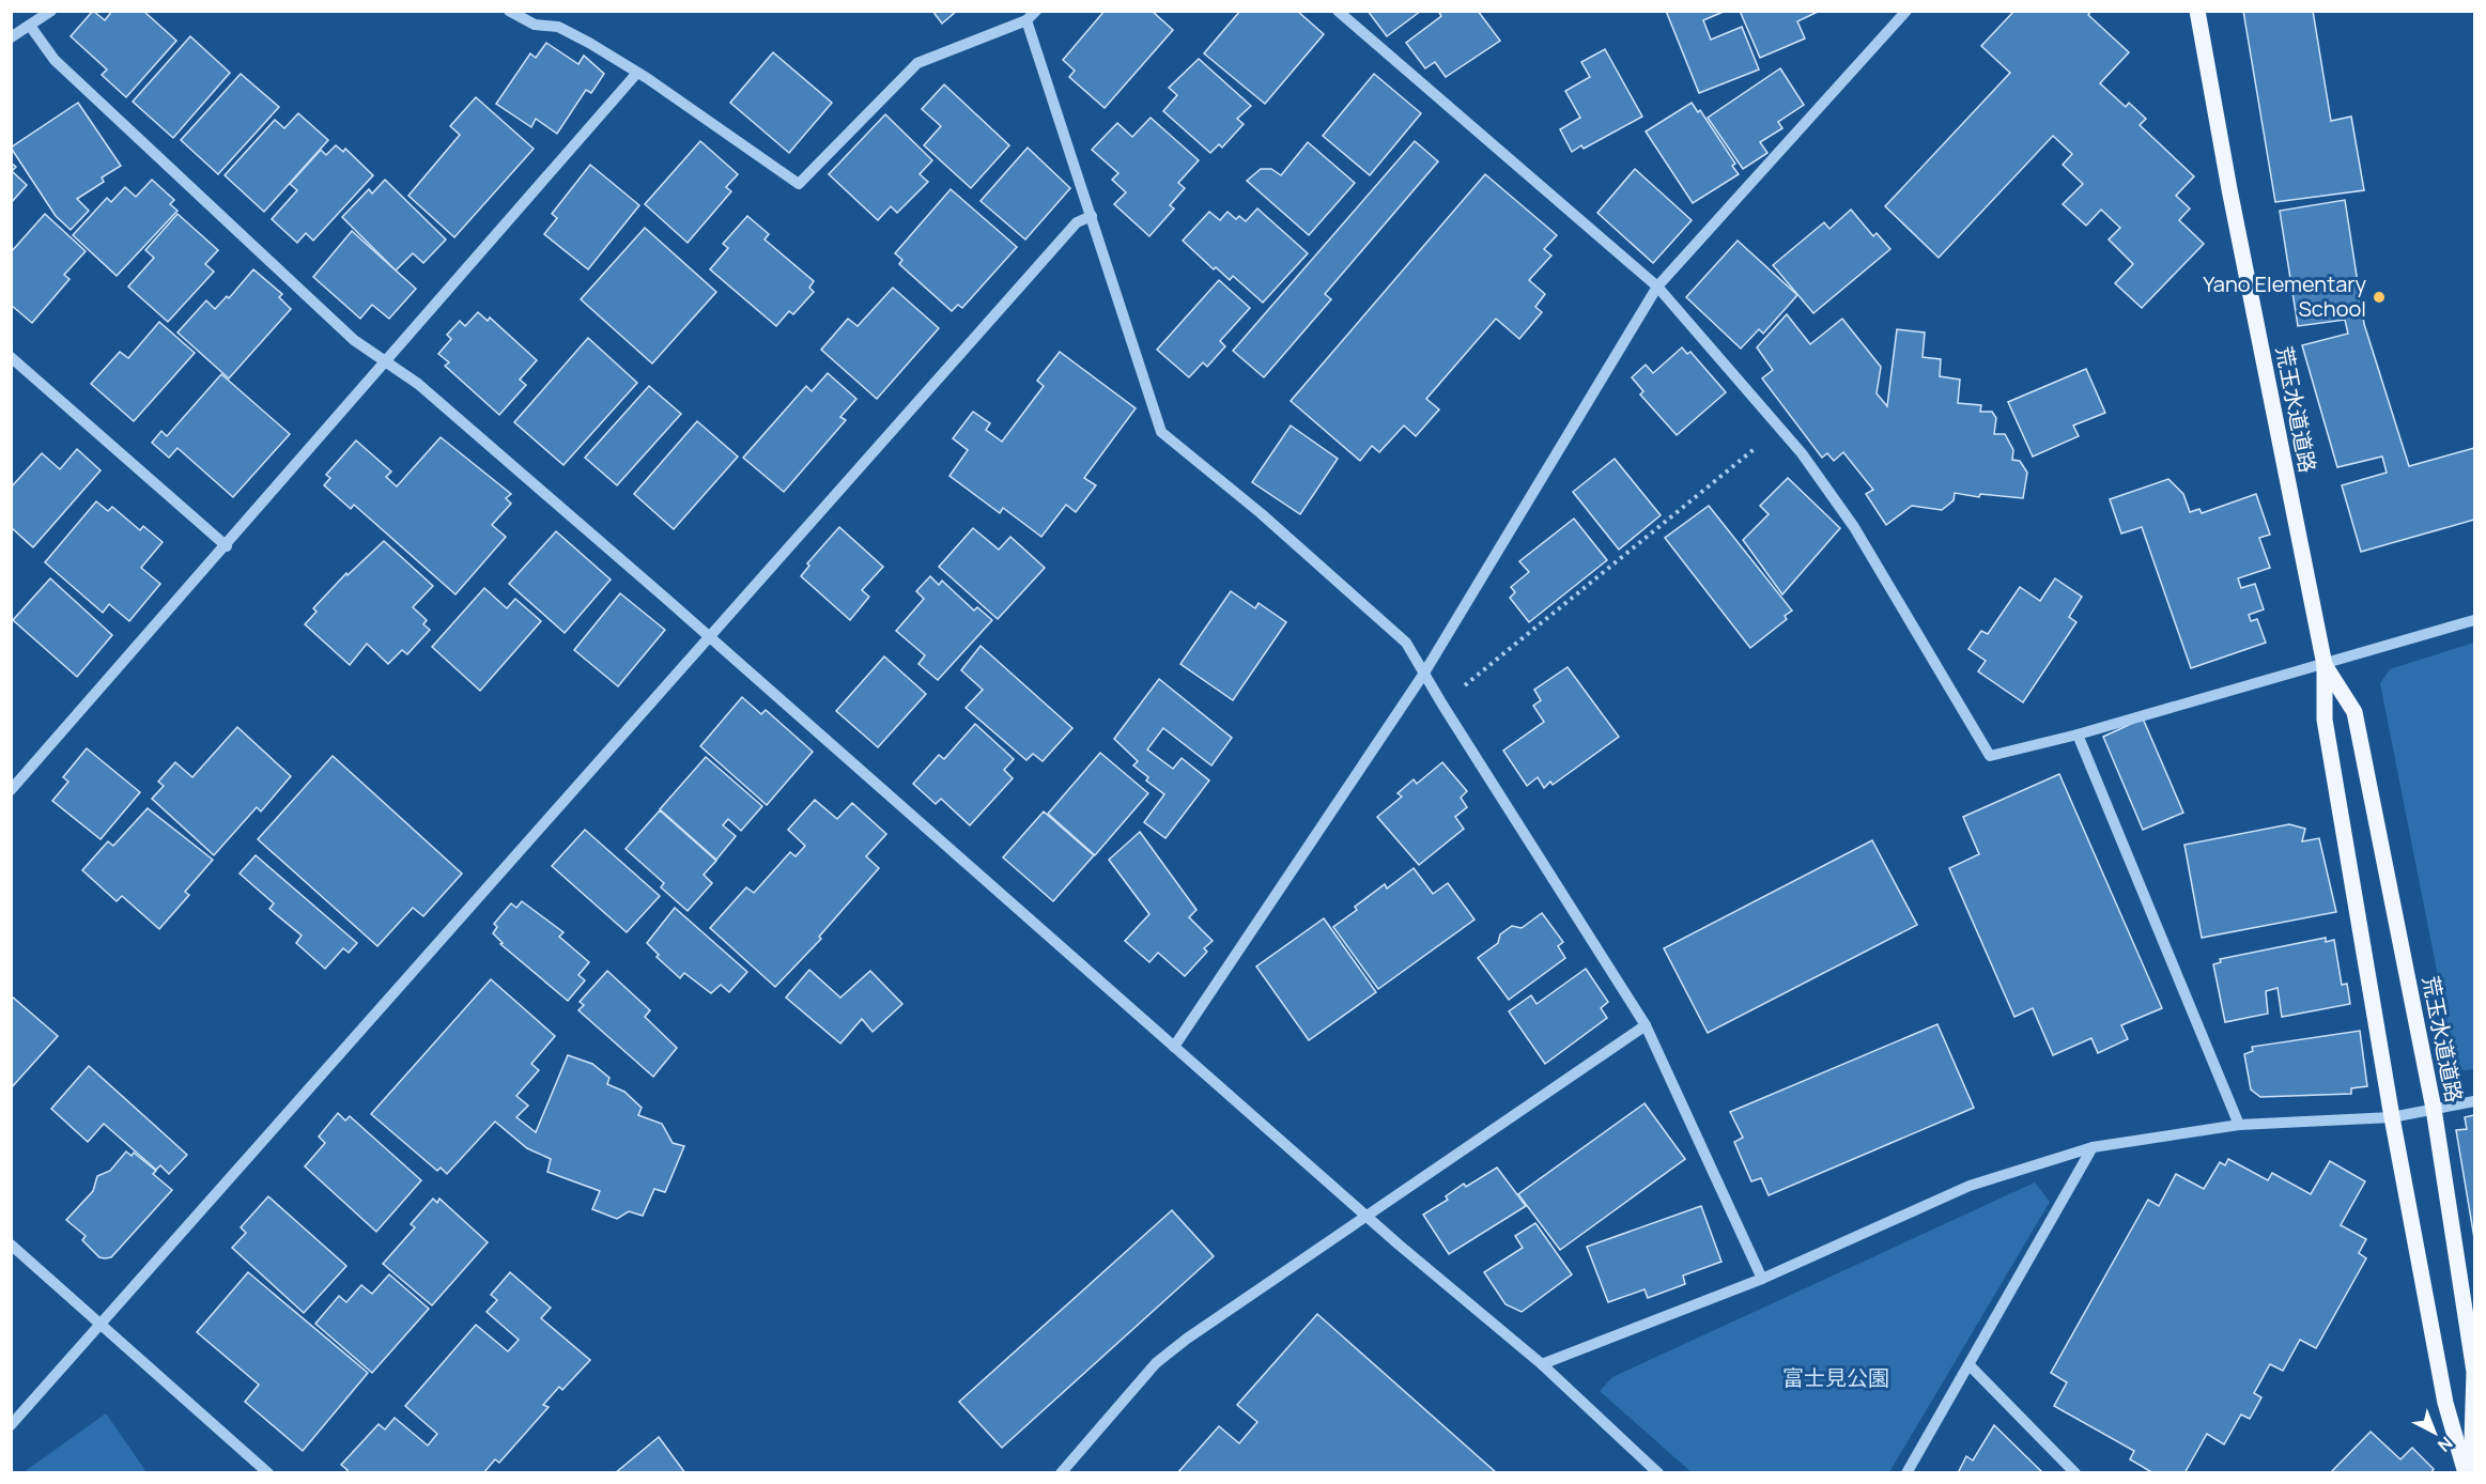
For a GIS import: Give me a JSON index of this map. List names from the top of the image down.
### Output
{
  "streets": {
    "main road": ["荒玉水道道路"]
  },
  "parks": ["富士見公園"],
  "places": ["Yano Elementary School"],
  "north": "bottom right"
}
